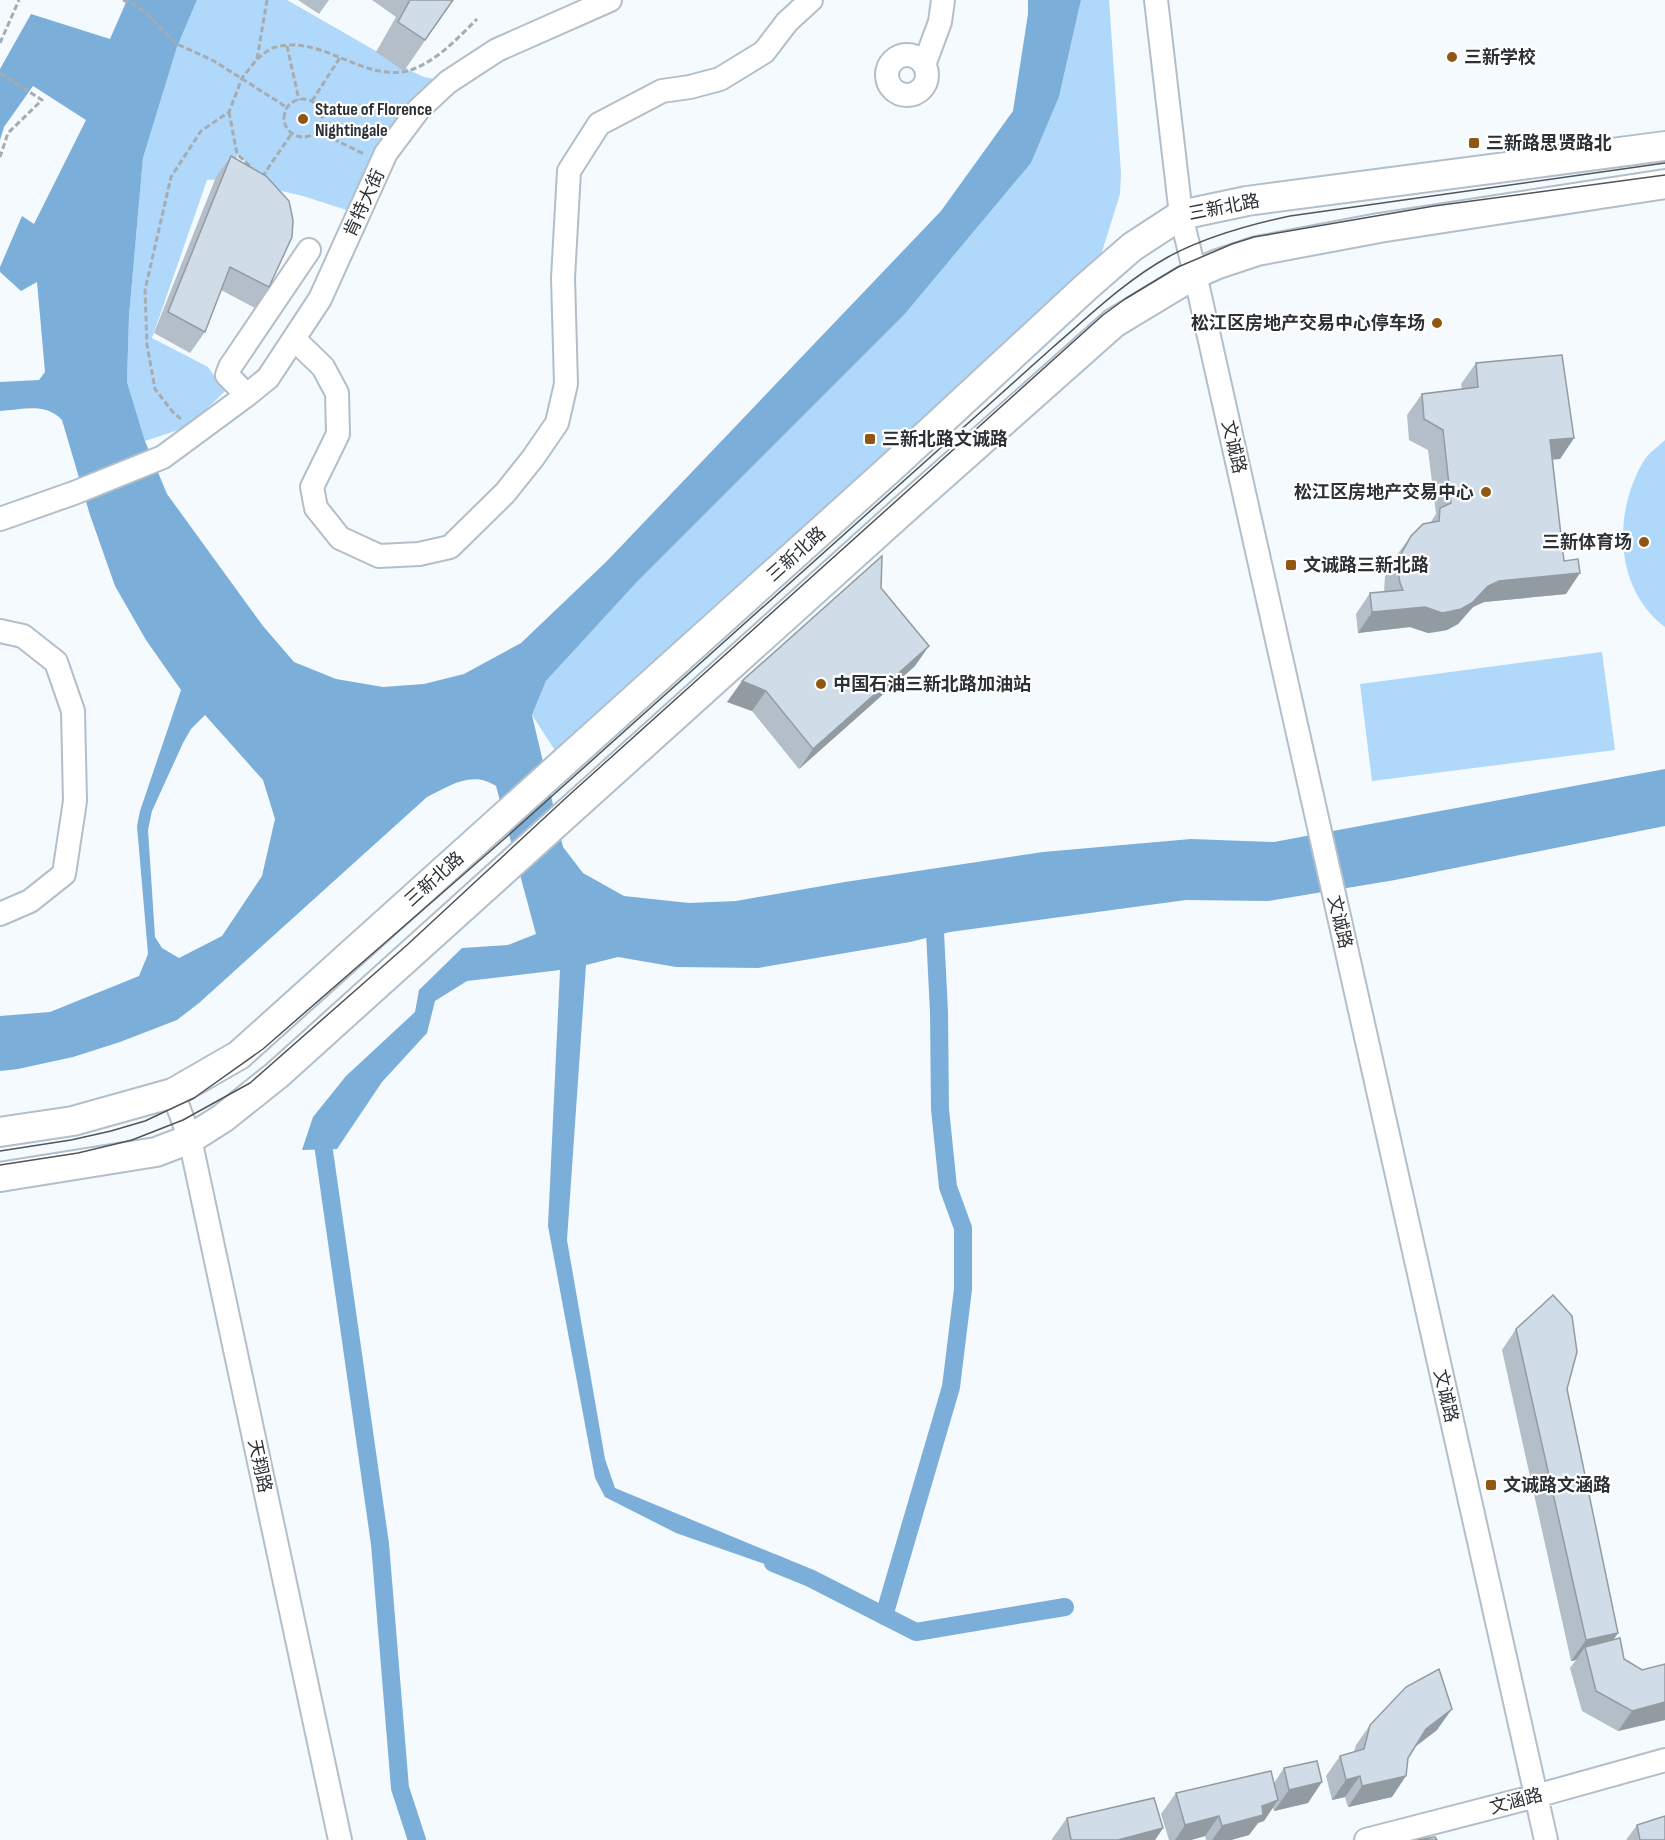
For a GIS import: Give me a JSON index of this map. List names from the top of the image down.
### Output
{
  "streets": {
    "main road": ["三新北路"],
    "street": [
      "肯特大街",
      "文诚路",
      "天翔路",
      "文涵路"
    ]
  },
  "crossings": [
    ["三新北路", "文诚路"],
    ["三新北路", "天翔路"],
    ["文诚路", "文涵路"]
  ],
  "places": {
    "other": [
      "三新学校",
      "Statue of Florence Nightingale",
      "松江区房地产交易中心停车场",
      "松江区房地产交易中心",
      "三新体育场",
      "中国石油三新北路加油站"
    ],
    "transit": [
      "三新路思贤路北",
      "三新北路文诚路",
      "文诚路三新北路",
      "文诚路文涵路"
    ]
  }
}
